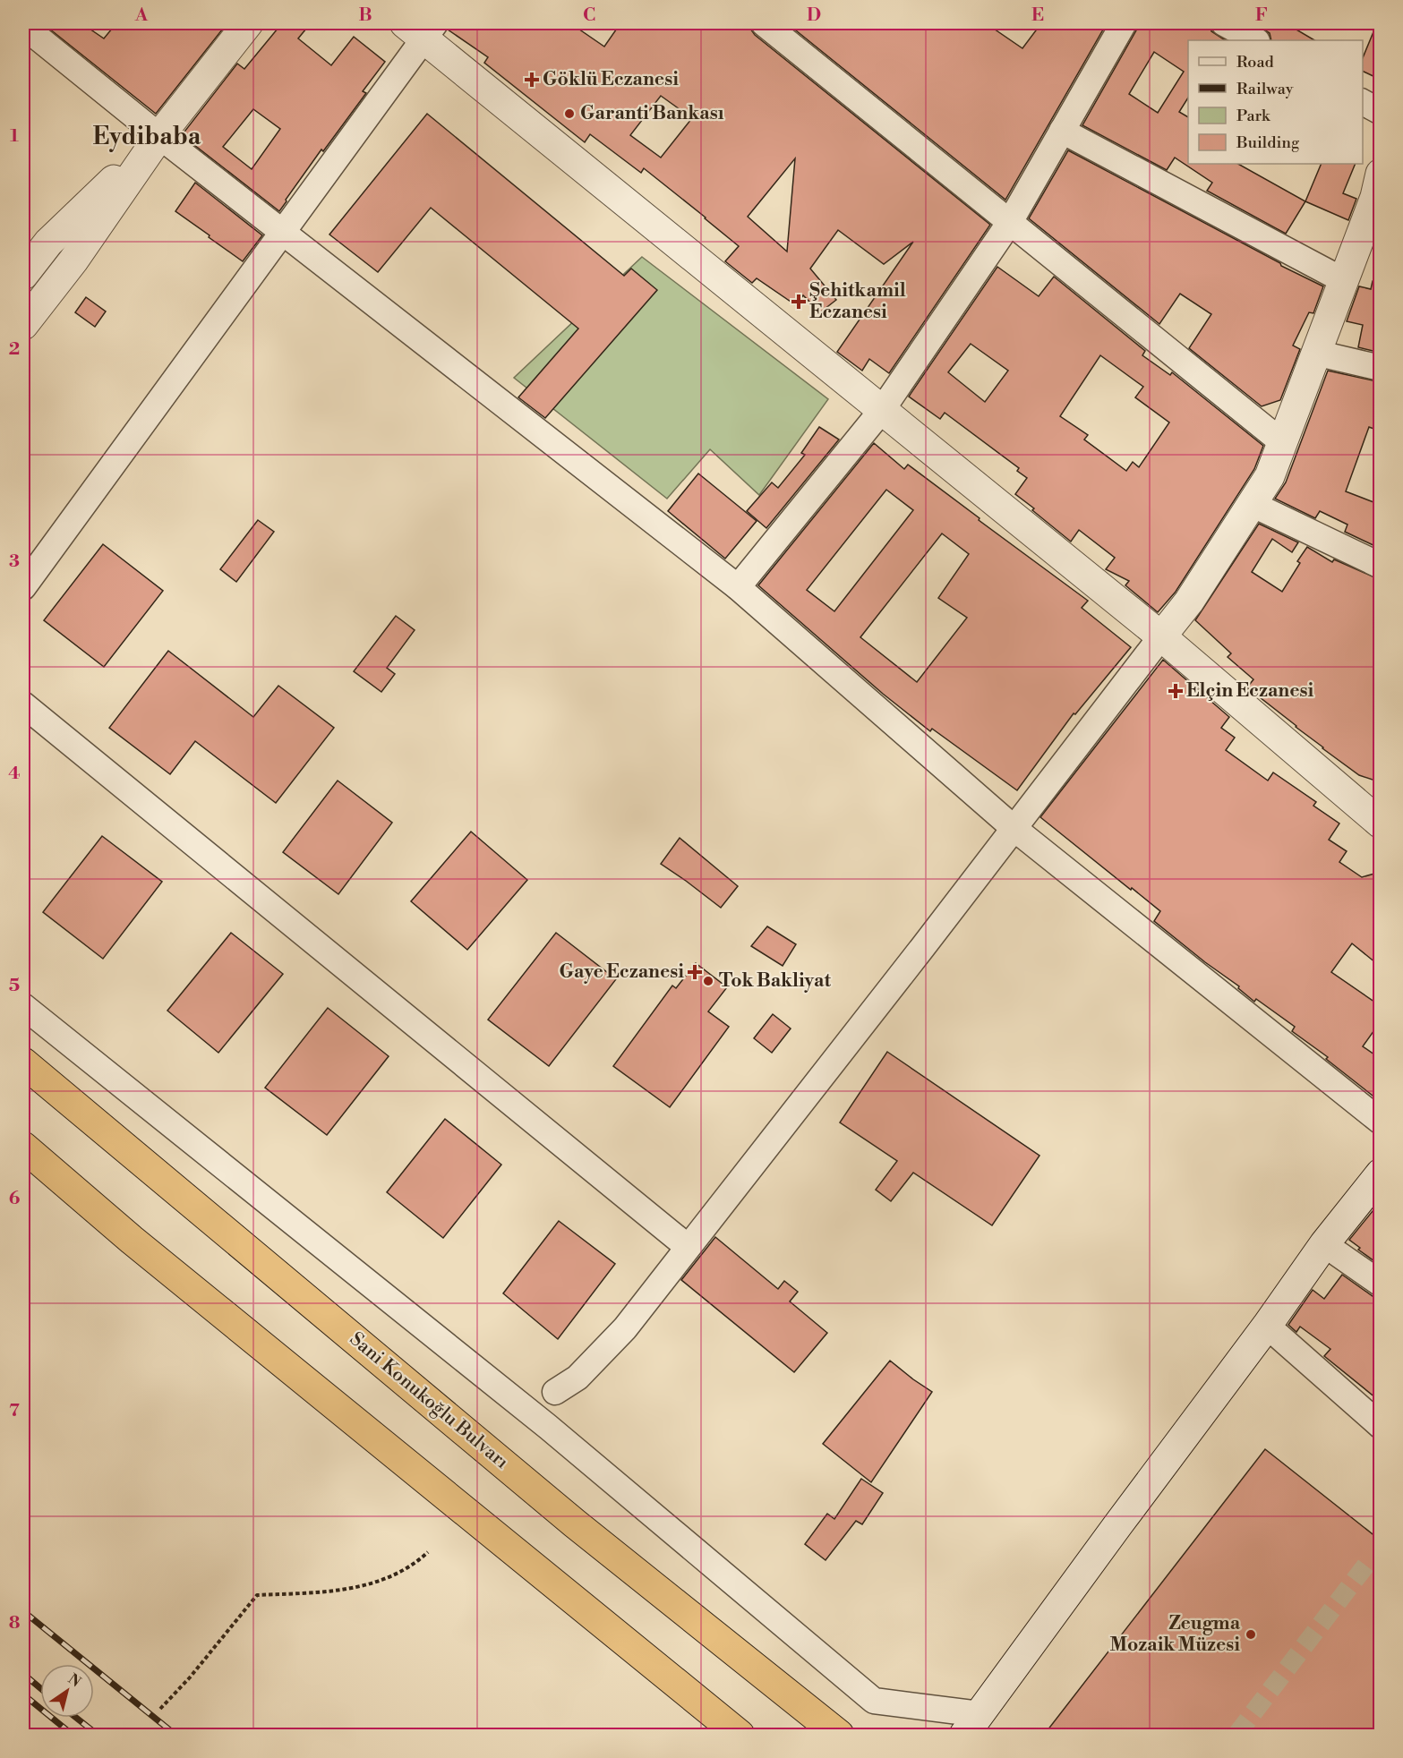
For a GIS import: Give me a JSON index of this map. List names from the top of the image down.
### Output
{
  "streets": {
    "highway": ["Sani Konukoğlu Bulvarı"]
  },
  "districts": ["Eydibaba"],
  "places": {
    "health": [
      "Göklü Eczanesi",
      "Şehitkamil Eczanesi",
      "Elçin Eczanesi",
      "Gaye Eczanesi"
    ],
    "other": ["Garanti Bankası", "Tok Bakliyat", "Zeugma Mozaik Müzesi"]
  },
  "legend": [
    "Road",
    "Railway",
    "Park",
    "Building"
  ],
  "north": "top right",
  "grid": {
    "columns": [
      "A",
      "B",
      "C",
      "D",
      "E",
      "F"
    ],
    "rows": [
      "1",
      "2",
      "3",
      "4",
      "5",
      "6",
      "7",
      "8"
    ]
  }
}
